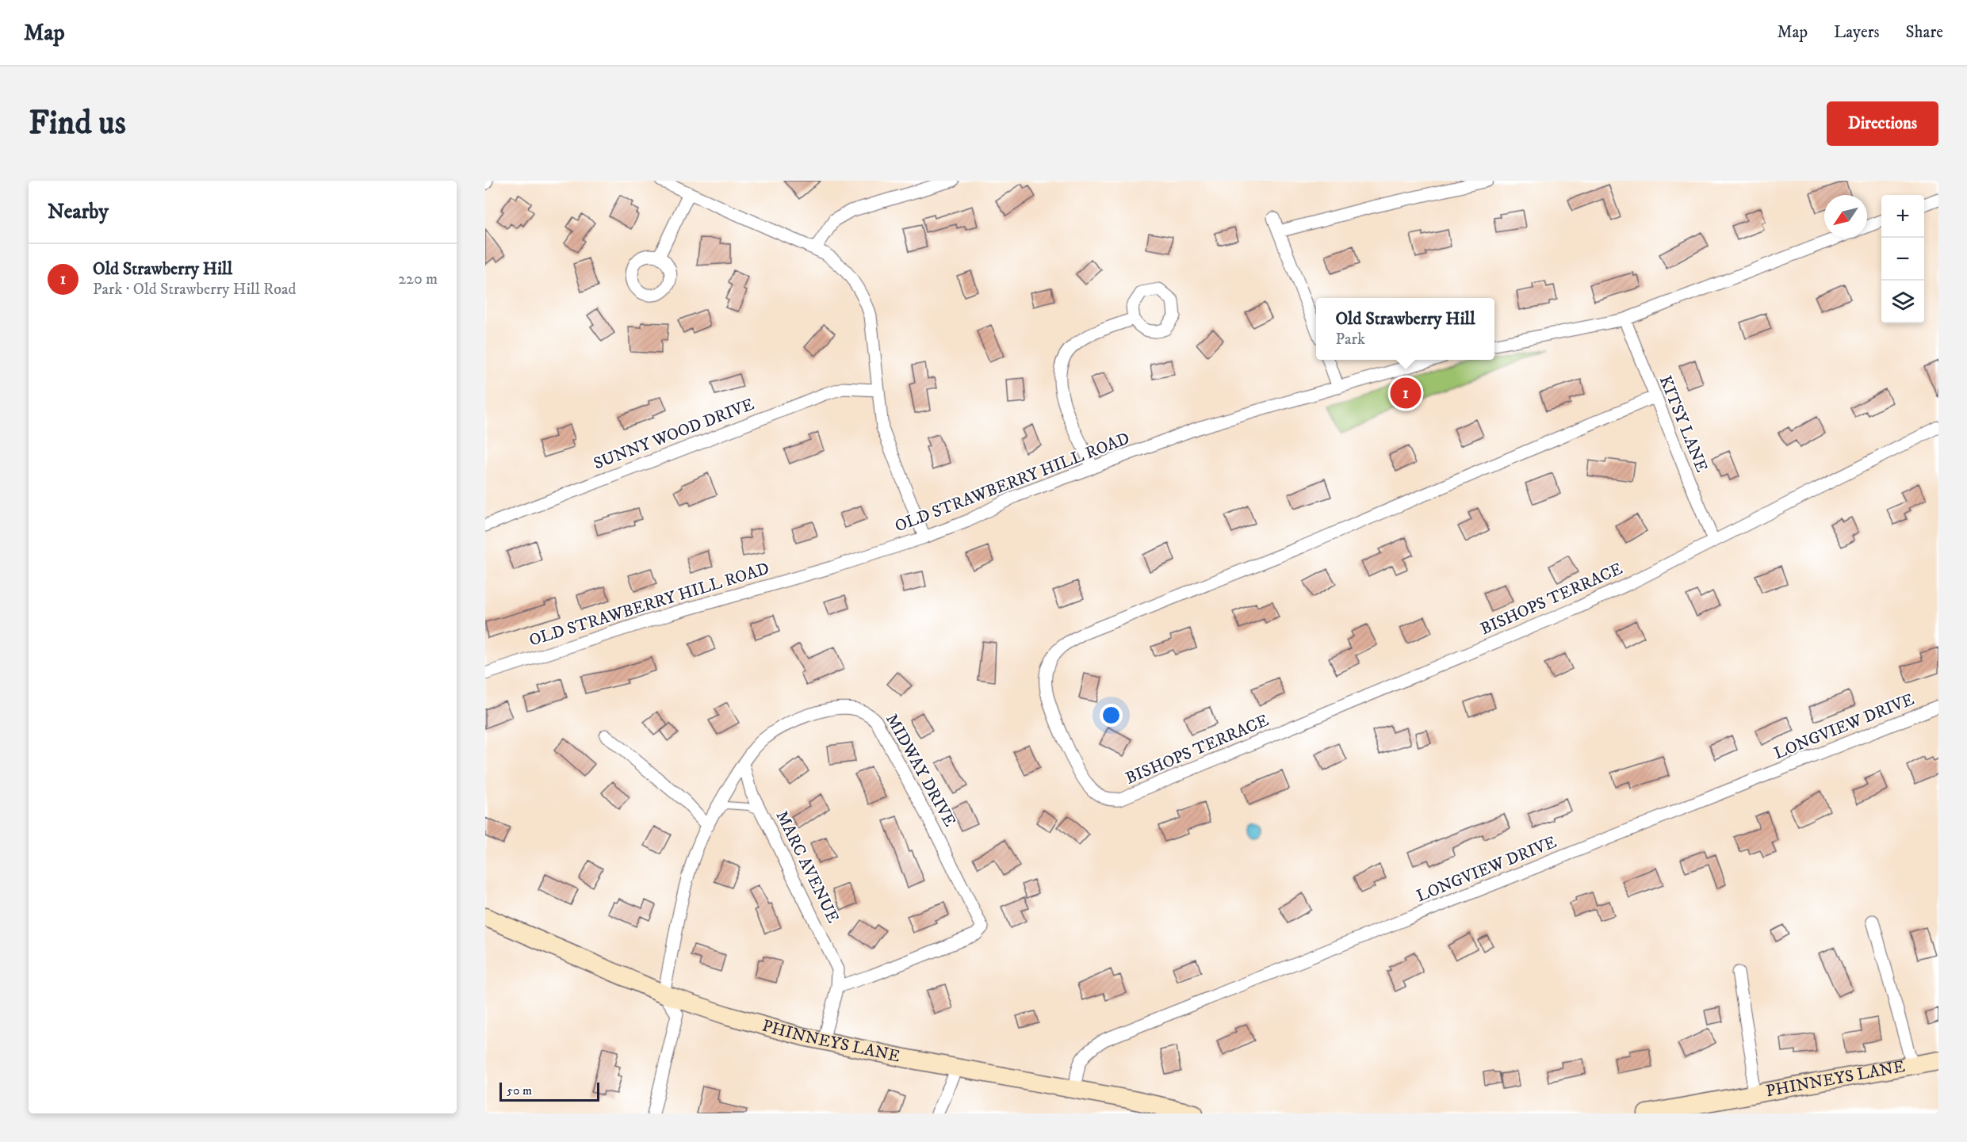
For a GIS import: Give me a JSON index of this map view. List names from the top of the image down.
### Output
{
  "streets": {
    "main road": ["PHINNEYS LANE"],
    "street": [
      "KITSY LANE",
      "SUNNY WOOD DRIVE",
      "OLD STRAWBERRY HILL ROAD",
      "BISHOPS TERRACE",
      "LONGVIEW DRIVE",
      "MIDWAY DRIVE",
      "MARC AVENUE"
    ]
  },
  "crossings": [
    ["KITSY LANE", "BISHOPS TERRACE"],
    ["LONGVIEW DRIVE", "PHINNEYS LANE"],
    ["MIDWAY DRIVE", "MARC AVENUE"],
    ["MIDWAY DRIVE", "PHINNEYS LANE"]
  ],
  "scale_bar": "50 m",
  "north": "bottom left",
  "page": {
    "header": "Map",
    "nav": ["Map", "Layers", "Share"],
    "buttons": "Directions",
    "title": "Find us",
    "heading": "Nearby",
    "map_buttons": ["+", "−"],
    "list": [
      {
        "mark": "1",
        "name": "Old Strawberry Hill",
        "note": "Park · Old Strawberry Hill Road",
        "value": "220 m"
      }
    ],
    "popup": ["Old Strawberry Hill", "Park"],
    "pins": "1",
    "scale": "50 m"
  }
}
